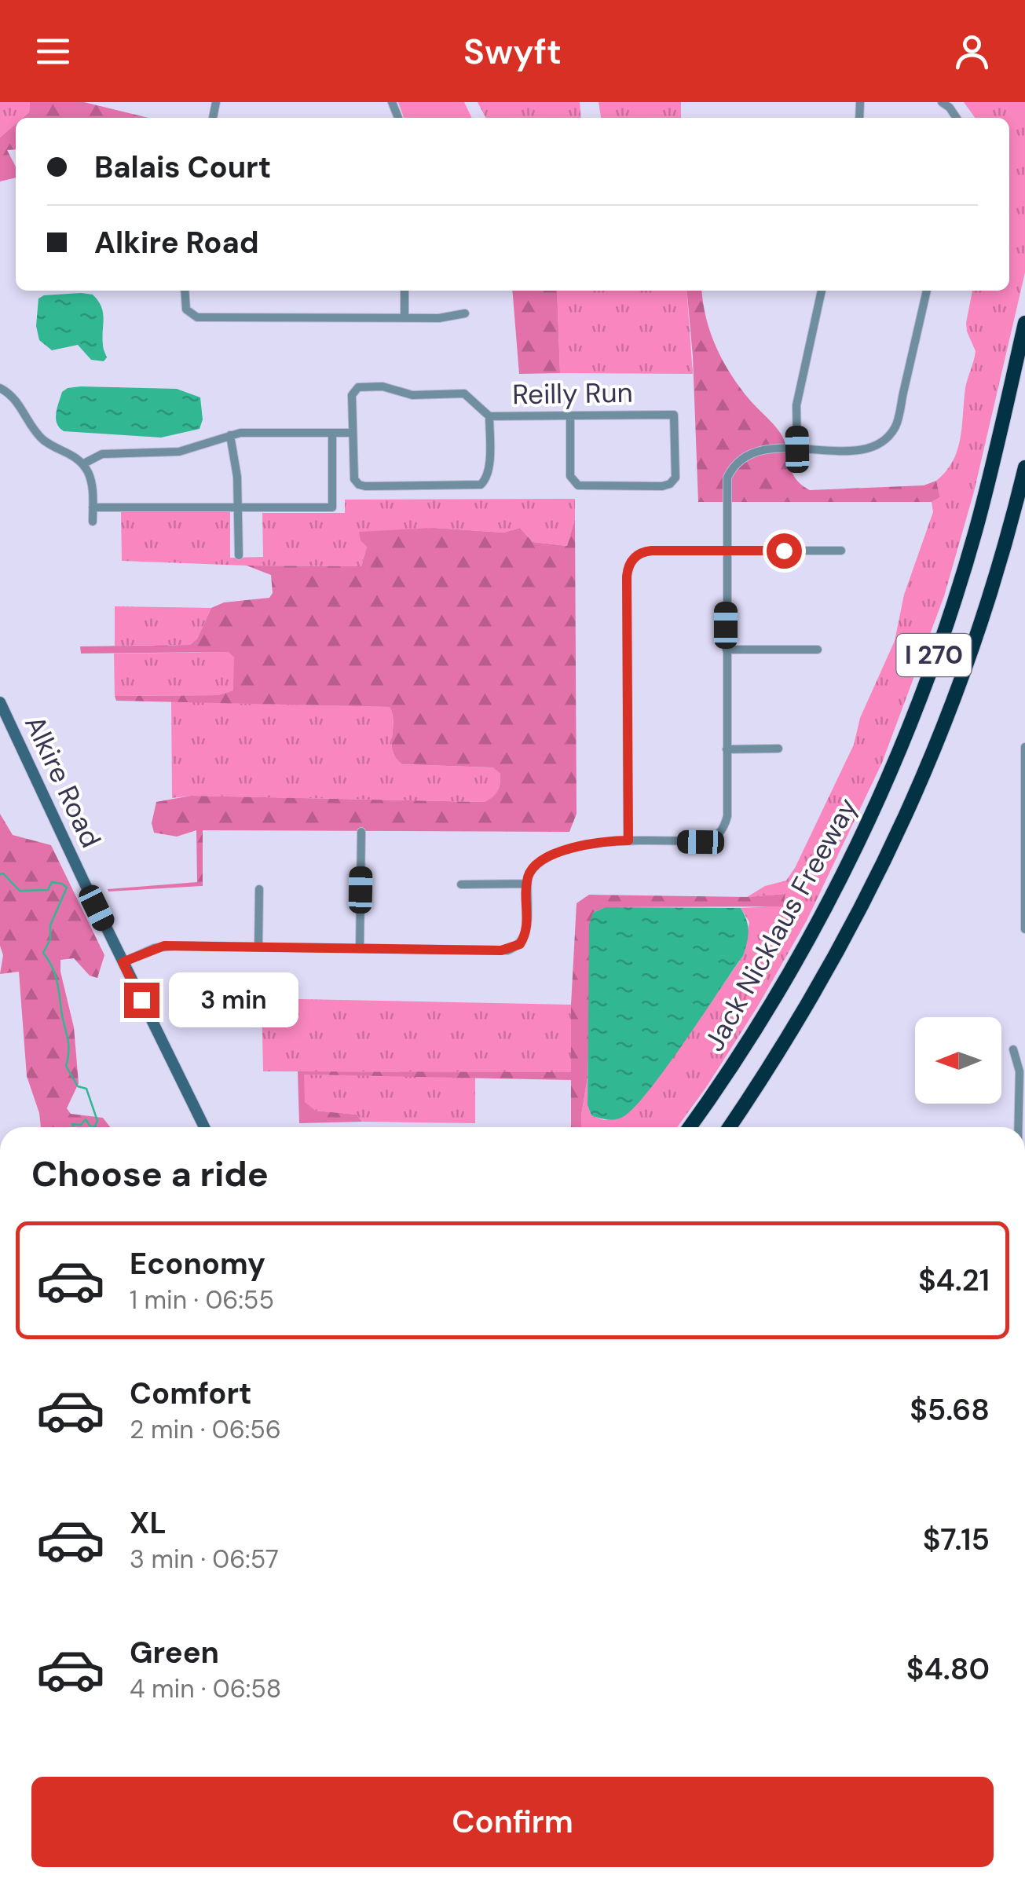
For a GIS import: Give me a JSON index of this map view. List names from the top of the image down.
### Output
{
  "streets": {
    "highway": ["I 270", "Jack Nicklaus Freeway"],
    "main road": ["Alkire Road"],
    "street": ["Reilly Run"]
  },
  "north": "left",
  "page": {
    "header": "Swyft",
    "banner": ["Balais Court", "Alkire Road"],
    "bubble": "3 min",
    "heading": "Choose a ride",
    "list": [
      {
        "name": "Economy",
        "note": "1 min · 06:55",
        "value": "$4.21"
      },
      {
        "name": "Comfort",
        "note": "2 min · 06:56",
        "value": "$5.68"
      },
      {
        "name": "XL",
        "note": "3 min · 06:57",
        "value": "$7.15"
      },
      {
        "name": "Green",
        "note": "4 min · 06:58",
        "value": "$4.80"
      }
    ],
    "buttons": "Confirm"
  }
}
